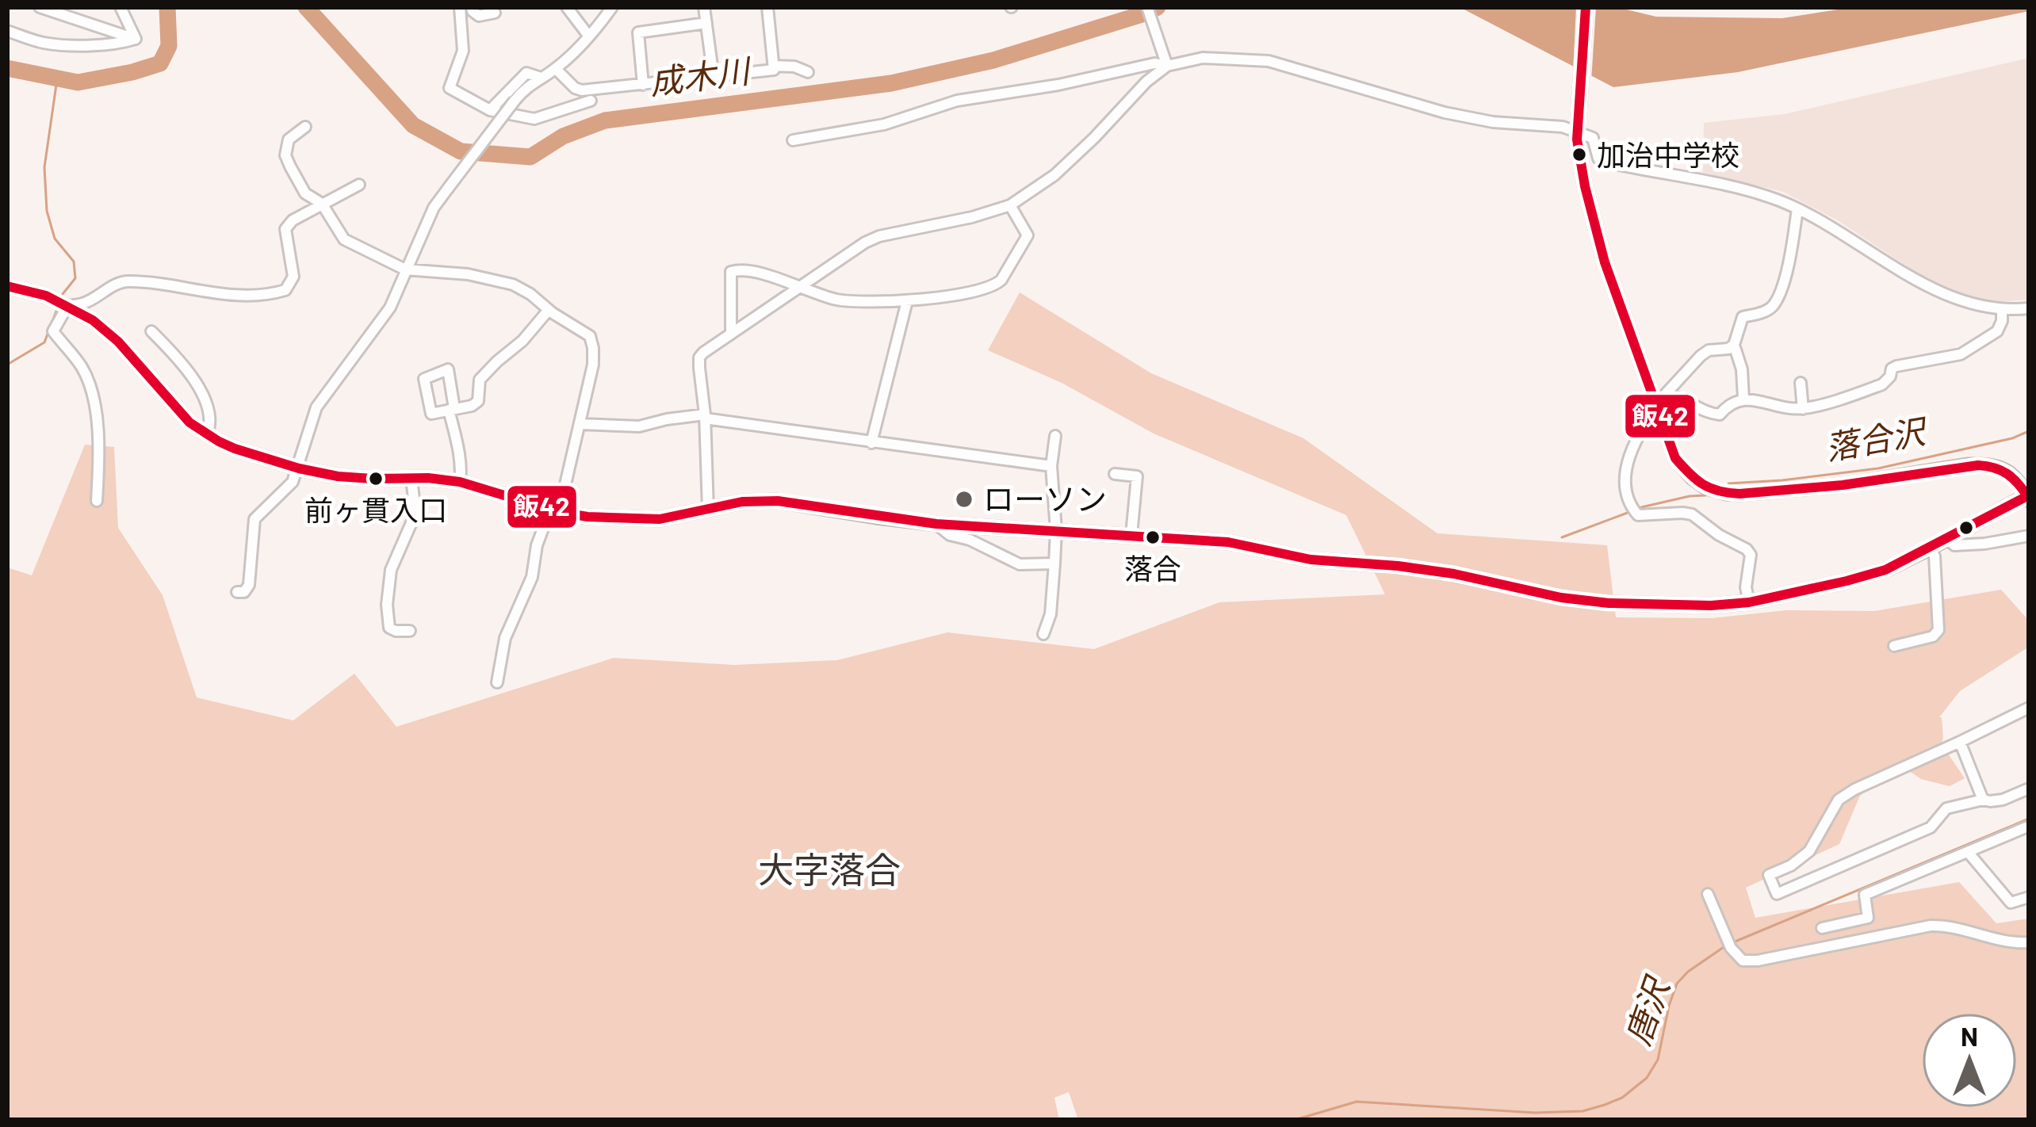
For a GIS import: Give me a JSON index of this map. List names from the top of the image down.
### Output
{
  "districts": ["大字落合"],
  "water": ["成木川", "落合沢", "唐沢"],
  "places": [
    "加治中学校",
    "前ヶ貫入口",
    "ローソン",
    "落合"
  ],
  "lines": ["transit line 飯42"],
  "north": "top"
}
